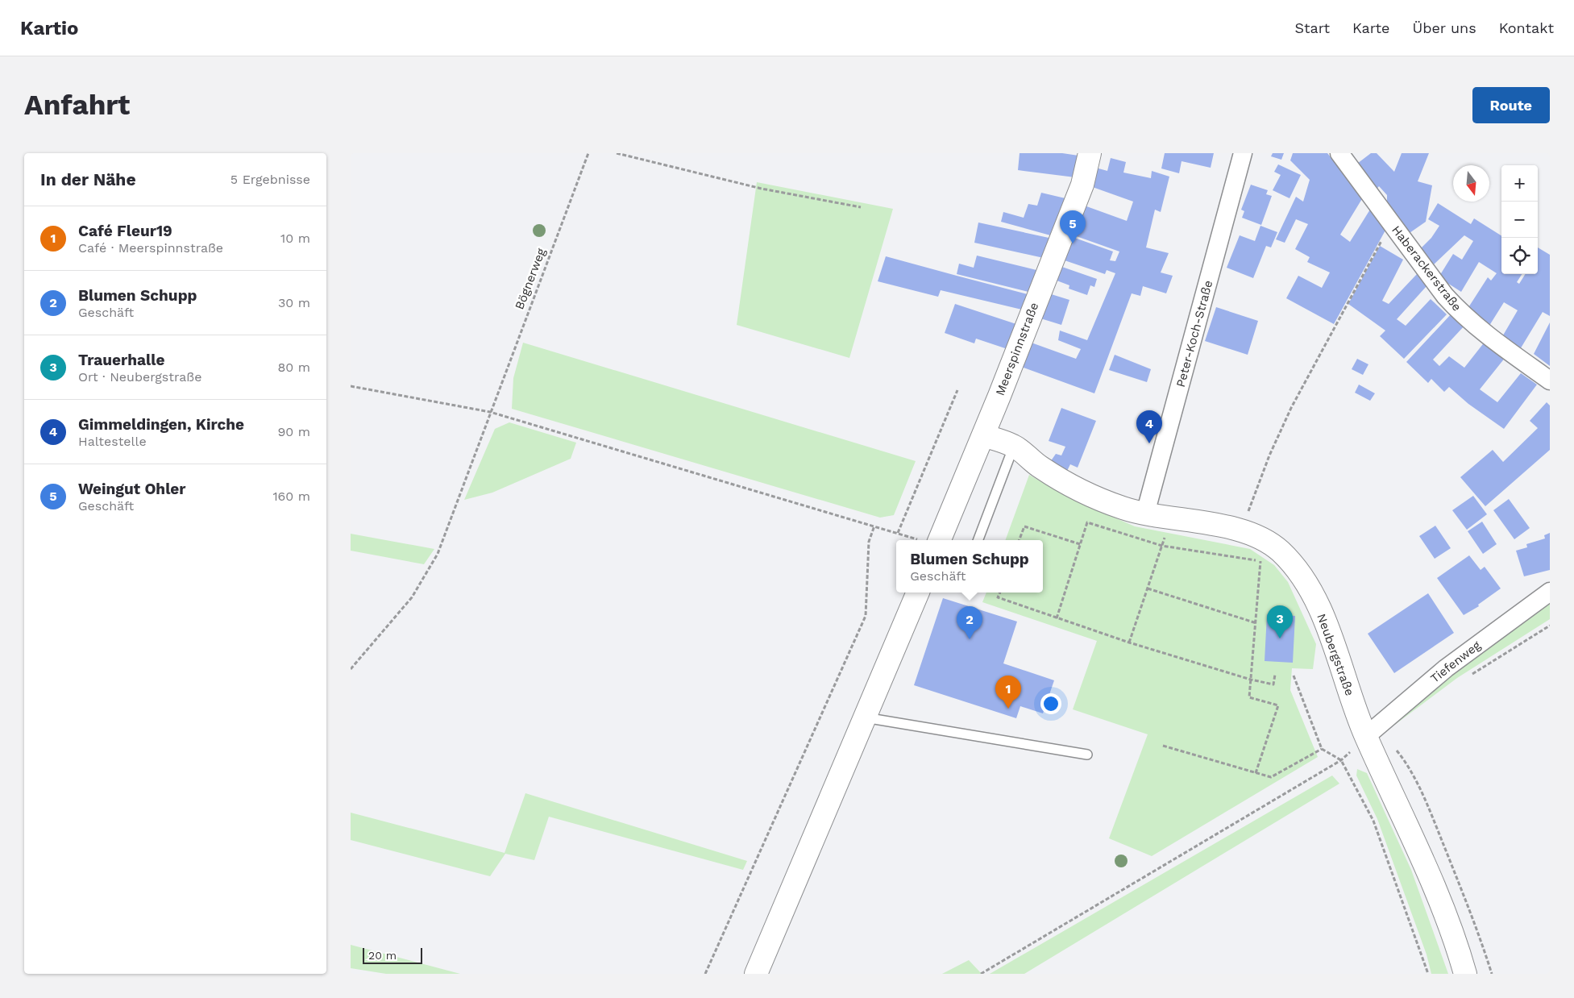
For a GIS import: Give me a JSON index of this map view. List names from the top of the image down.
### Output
{
  "streets": {
    "street": [
      "Haberackerstraße",
      "Peter-Koch-Straße",
      "Meerspinnstraße",
      "Neubergstraße",
      "Tiefenweg"
    ],
    "path": ["Bögnerweg"]
  },
  "crossings": [
    ["Peter-Koch-Straße", "Neubergstraße"],
    ["Meerspinnstraße", "Neubergstraße"],
    ["Neubergstraße", "Tiefenweg"]
  ],
  "scale_bar": "20 m",
  "north": "bottom",
  "page": {
    "header": "Kartio",
    "nav": [
      "Start",
      "Karte",
      "Über uns",
      "Kontakt"
    ],
    "buttons": "Route",
    "title": "Anfahrt",
    "heading": ["In der Nähe", "5 Ergebnisse"],
    "map_buttons": ["+", "−"],
    "list": [
      {
        "mark": "1",
        "name": "Café Fleur19",
        "note": "Café · Meerspinnstraße",
        "value": "10 m"
      },
      {
        "mark": "2",
        "name": "Blumen Schupp",
        "note": "Geschäft",
        "value": "30 m"
      },
      {
        "mark": "3",
        "name": "Trauerhalle",
        "note": "Ort · Neubergstraße",
        "value": "80 m"
      },
      {
        "mark": "4",
        "name": "Gimmeldingen, Kirche",
        "note": "Haltestelle",
        "value": "90 m"
      },
      {
        "mark": "5",
        "name": "Weingut Ohler",
        "note": "Geschäft",
        "value": "160 m"
      }
    ],
    "pins": [
      "5",
      "4",
      "3",
      "2",
      "1"
    ],
    "popup": ["Blumen Schupp", "Geschäft"],
    "scale": "20 m"
  }
}
